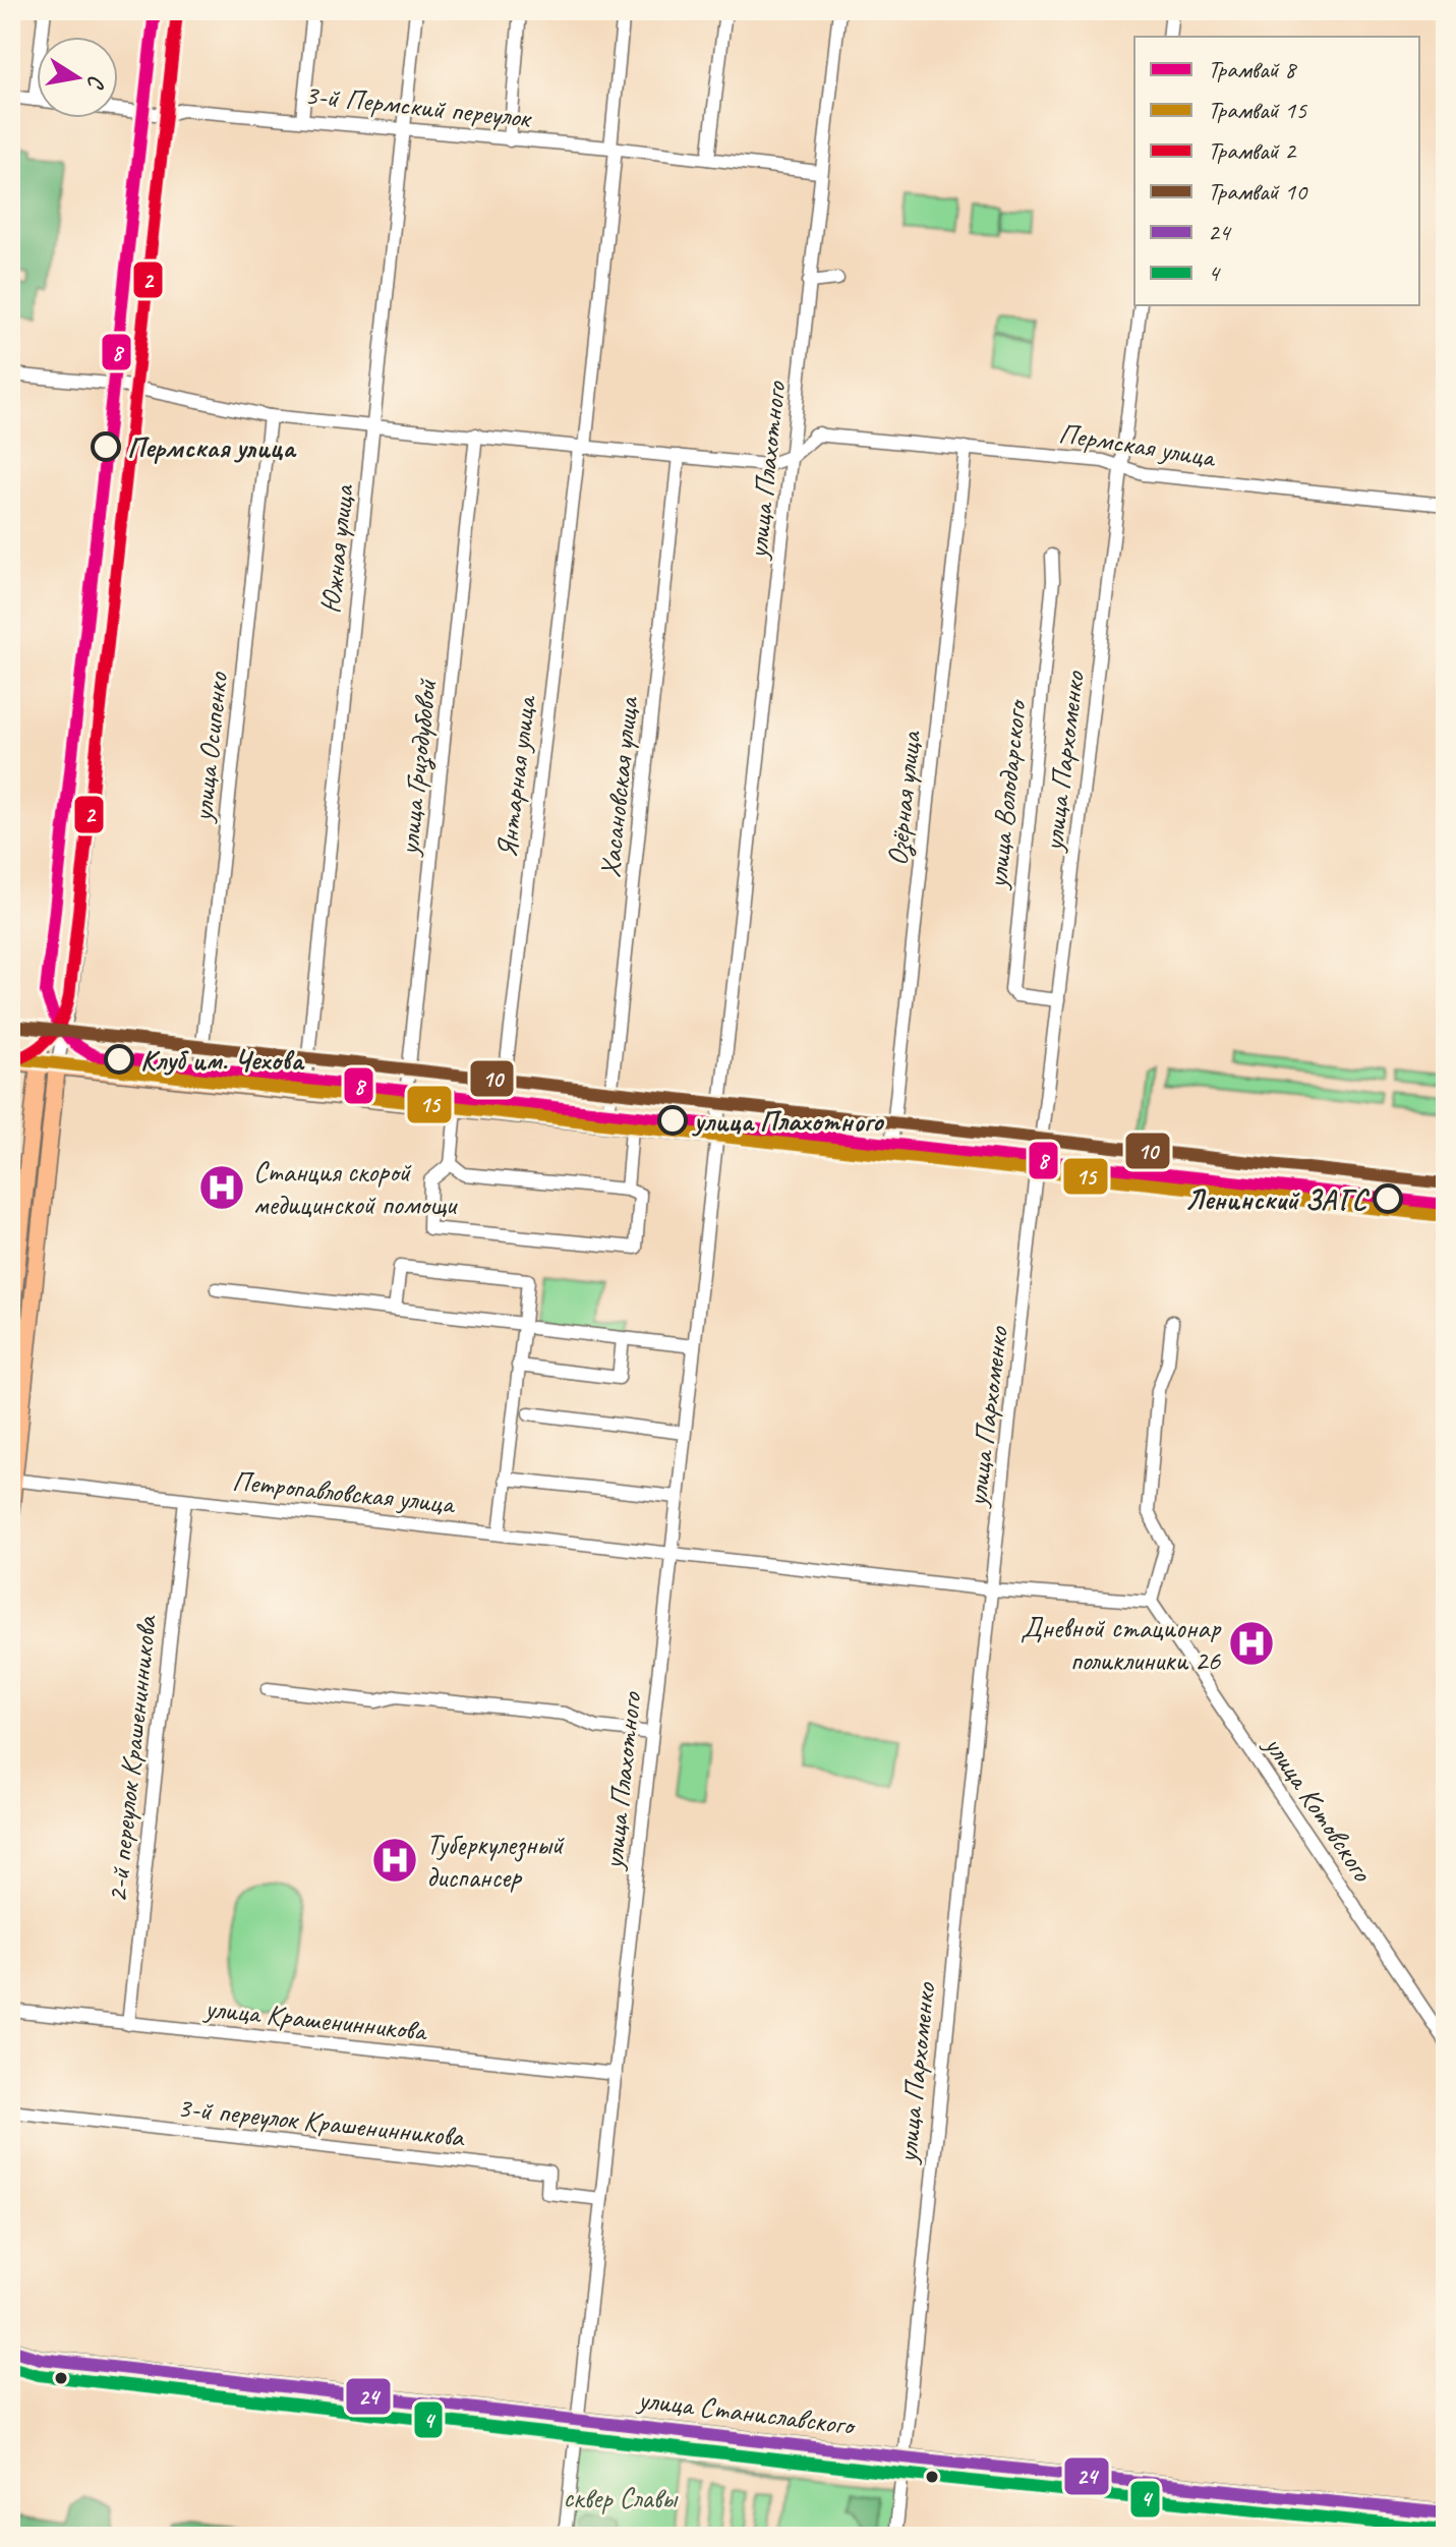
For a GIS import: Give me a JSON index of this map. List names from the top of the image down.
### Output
{
  "streets": {
    "main road": ["улица Станиславского"],
    "street": [
      "3-й Пермский переулок",
      "Пермская улица",
      "улица Плахотного",
      "Южная улица",
      "улица Осипенко",
      "улица Пархоменко",
      "улица Гризодубовой",
      "Янтарная улица",
      "Хасановская улица",
      "улица Володарского",
      "Озёрная улица",
      "Петропавловская улица",
      "2-й переулок Крашенинникова",
      "улица Котовского",
      "улица Крашенинникова",
      "3-й переулок Крашенинникова"
    ]
  },
  "crossings": [
    ["3-й Пермский переулок", "улица Плахотного"],
    ["3-й Пермский переулок", "Южная улица"],
    ["3-й Пермский переулок", "Янтарная улица"],
    ["Пермская улица", "улица Плахотного"],
    ["Пермская улица", "улица Пархоменко"],
    ["Пермская улица", "Озёрная улица"],
    ["улица Плахотного", "Петропавловская улица"],
    ["улица Плахотного", "улица Крашенинникова"],
    ["улица Плахотного", "3-й переулок Крашенинникова"],
    ["улица Плахотного", "улица Станиславского"],
    ["улица Пархоменко", "улица Володарского"],
    ["улица Пархоменко", "улица Станиславского"],
    ["Петропавловская улица", "2-й переулок Крашенинникова"],
    ["2-й переулок Крашенинникова", "улица Крашенинникова"]
  ],
  "parks": ["сквер Славы"],
  "places": {
    "other": [
      "Пермская улица",
      "Клуб им. Чехова",
      "улица Плахотного",
      "Ленинский ЗАГС"
    ],
    "hospital": ["Станция скорой медицинской помощи", "Дневной стационар поликлиники 26", "Туберкулезный диспансер"]
  },
  "lines": [
    "tram line 8",
    "tram line 2",
    "tram line 10",
    "tram line 15",
    "transit line 24",
    "transit line 4"
  ],
  "legend": [
    "Трамвай 8",
    "Трамвай 15",
    "Трамвай 2",
    "Трамвай 10",
    "24",
    "4"
  ],
  "north": "right"
}
